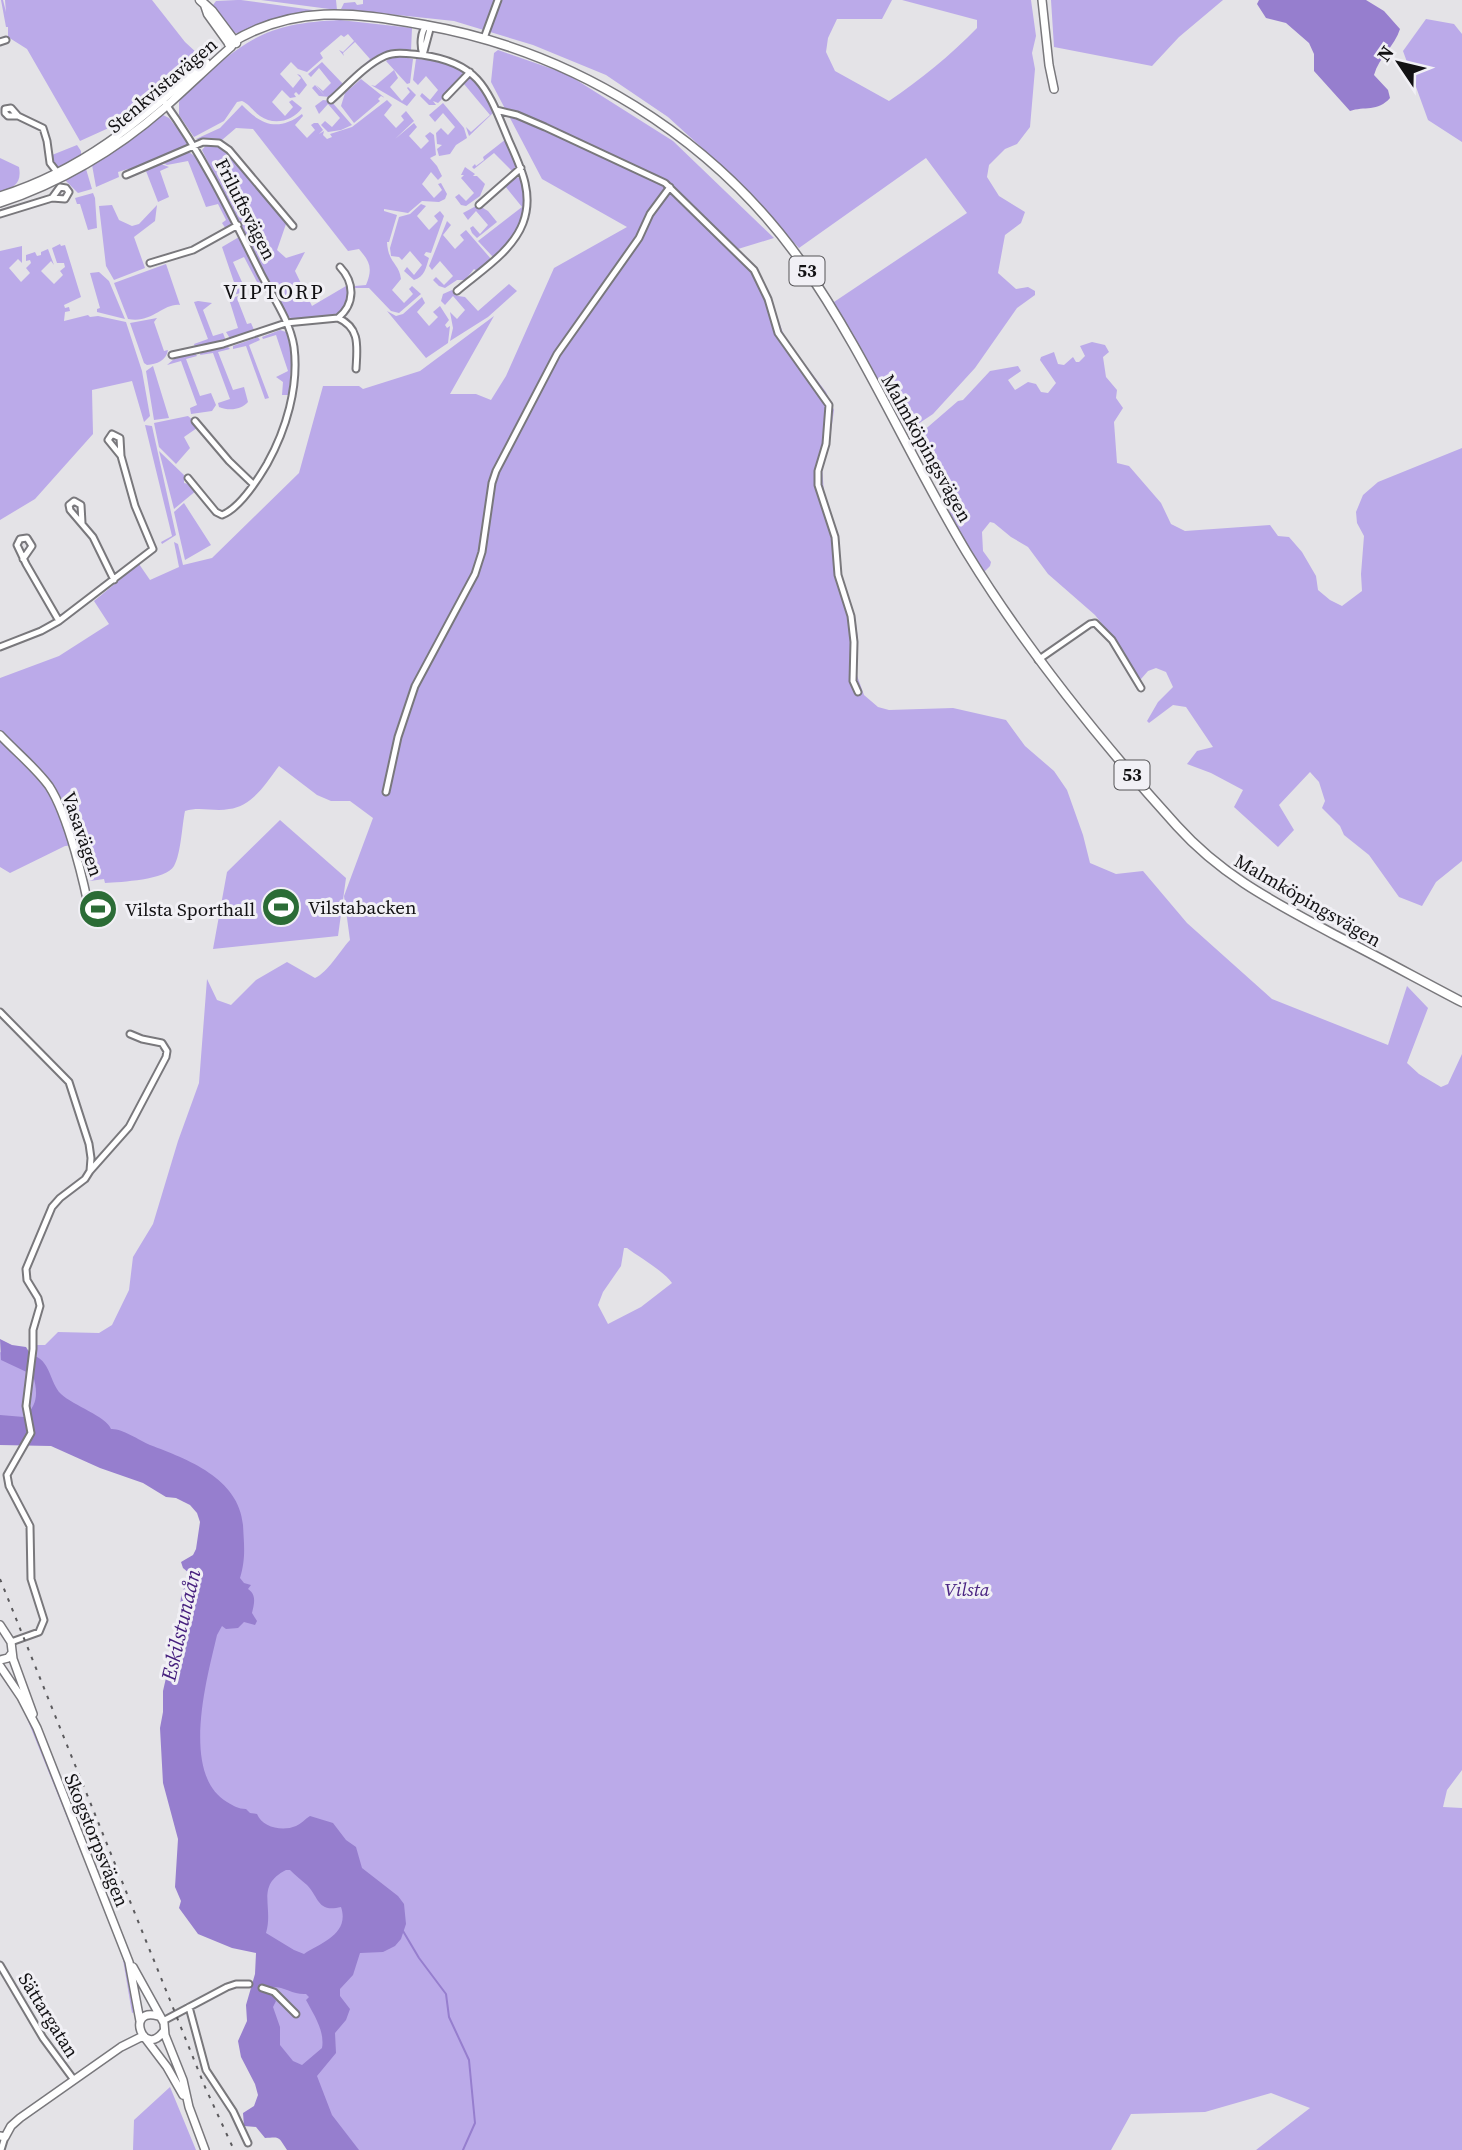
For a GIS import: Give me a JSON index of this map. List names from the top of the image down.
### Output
{
  "streets": {
    "main road": [
      "Stenkvistavägen",
      "53",
      "Malmköpingsvägen",
      "Vasavägen",
      "Skogstorpsvägen"
    ],
    "street": ["Friluftsvägen", "Sättargatan"]
  },
  "crossings": [
    ["Stenkvistavägen", "Friluftsvägen"],
    ["Stenkvistavägen", "Malmköpingsvägen"]
  ],
  "districts": ["VIPTORP"],
  "water": ["Eskilstunaån"],
  "parks": ["Vilsta"],
  "places": {
    "sports": ["Vilstabacken", "Vilsta Sporthall"]
  },
  "north": "top left"
}
